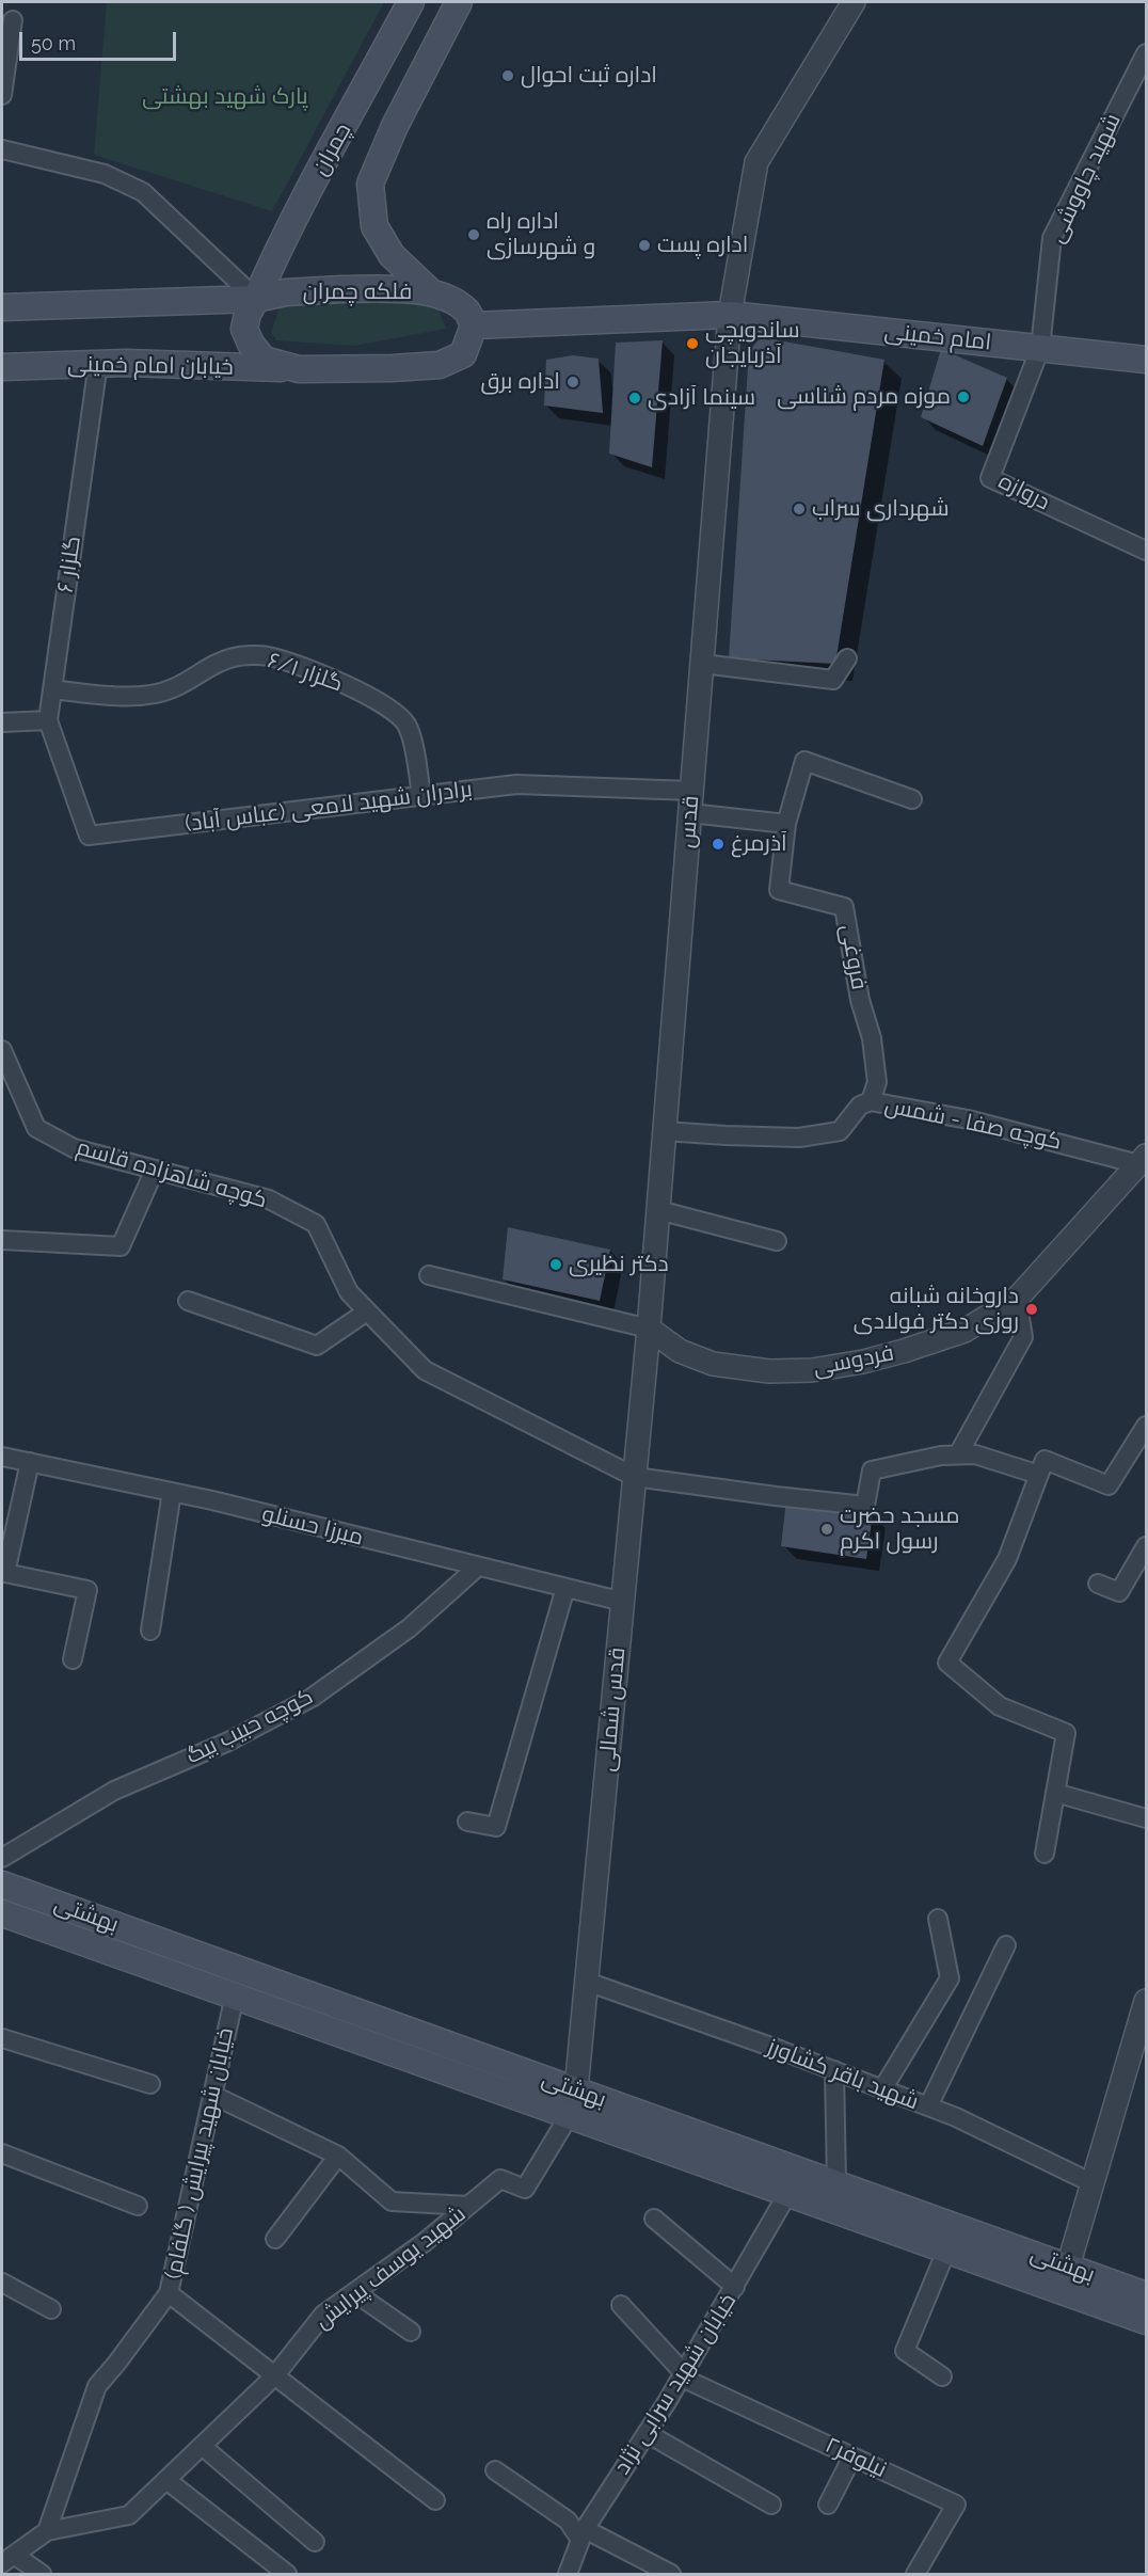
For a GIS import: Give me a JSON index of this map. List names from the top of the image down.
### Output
{
  "streets": {
    "main road": [
      "چمران",
      "فلکه چمران",
      "امام خمینی",
      "خیابان امام خمینی",
      "بهشتی"
    ],
    "street": [
      "شهید چاووشی",
      "دروازه",
      "گلزار ۶",
      "گلزار ۶/۱",
      "برادران شهید لامعی (عباس آباد)",
      "قدس",
      "فروغی",
      "کوچه صفا - شمس",
      "کوچه شاهزاده قاسم",
      "فردوسی",
      "میرزا حسنلو",
      "قدس شمالی",
      "کوچه حبیب بیگ",
      "شهید باقر کشاورز",
      "خیابان شهید پیرایش ( گلفام)",
      "شهید یوسف پیرایش",
      "خیابان شهید سرابی نژاد",
      "نیلوفر۲"
    ]
  },
  "crossings": [
    ["چمران", "فلکه چمران"],
    ["شهید چاووشی", "امام خمینی"],
    ["شهید چاووشی", "دروازه"],
    ["فلکه چمران", "امام خمینی"],
    ["امام خمینی", "دروازه"],
    ["امام خمینی", "قدس"],
    ["خیابان امام خمینی", "گلزار ۶"],
    ["گلزار ۶", "گلزار ۶/۱"],
    ["گلزار ۶", "برادران شهید لامعی (عباس آباد)"],
    ["گلزار ۶/۱", "برادران شهید لامعی (عباس آباد)"],
    ["برادران شهید لامعی (عباس آباد)", "قدس"],
    ["قدس", "کوچه صفا - شمس"],
    ["قدس", "فردوسی"],
    ["قدس", "قدس شمالی"],
    ["فروغی", "کوچه صفا - شمس"],
    ["کوچه صفا - شمس", "فردوسی"],
    ["کوچه شاهزاده قاسم", "قدس شمالی"],
    ["فردوسی", "قدس شمالی"],
    ["میرزا حسنلو", "قدس شمالی"],
    ["میرزا حسنلو", "کوچه حبیب بیگ"],
    ["قدس شمالی", "بهشتی"],
    ["قدس شمالی", "شهید باقر کشاورز"],
    ["قدس شمالی", "شهید یوسف پیرایش"],
    ["بهشتی", "خیابان شهید پیرایش ( گلفام)"],
    ["بهشتی", "شهید یوسف پیرایش"],
    ["بهشتی", "خیابان شهید سرابی نژاد"],
    ["خیابان شهید پیرایش ( گلفام)", "شهید یوسف پیرایش"],
    ["خیابان شهید سرابی نژاد", "نیلوفر۲"]
  ],
  "parks": ["پارک شهید بهشتی"],
  "places": [
    "اداره ثبت احوال",
    "اداره راه و شهرسازی",
    "اداره پست",
    "ساندویچی آذربایجان",
    "اداره برق",
    "موزه مردم شناسی",
    "سینما آزادی",
    "شهرداری سراب",
    "آذرمرغ",
    "دکتر نظیری",
    "داروخانه شبانه روزی دکتر فولادی",
    "مسجد حضرت رسول اکرم"
  ],
  "scale_bar": "50 m"
}
